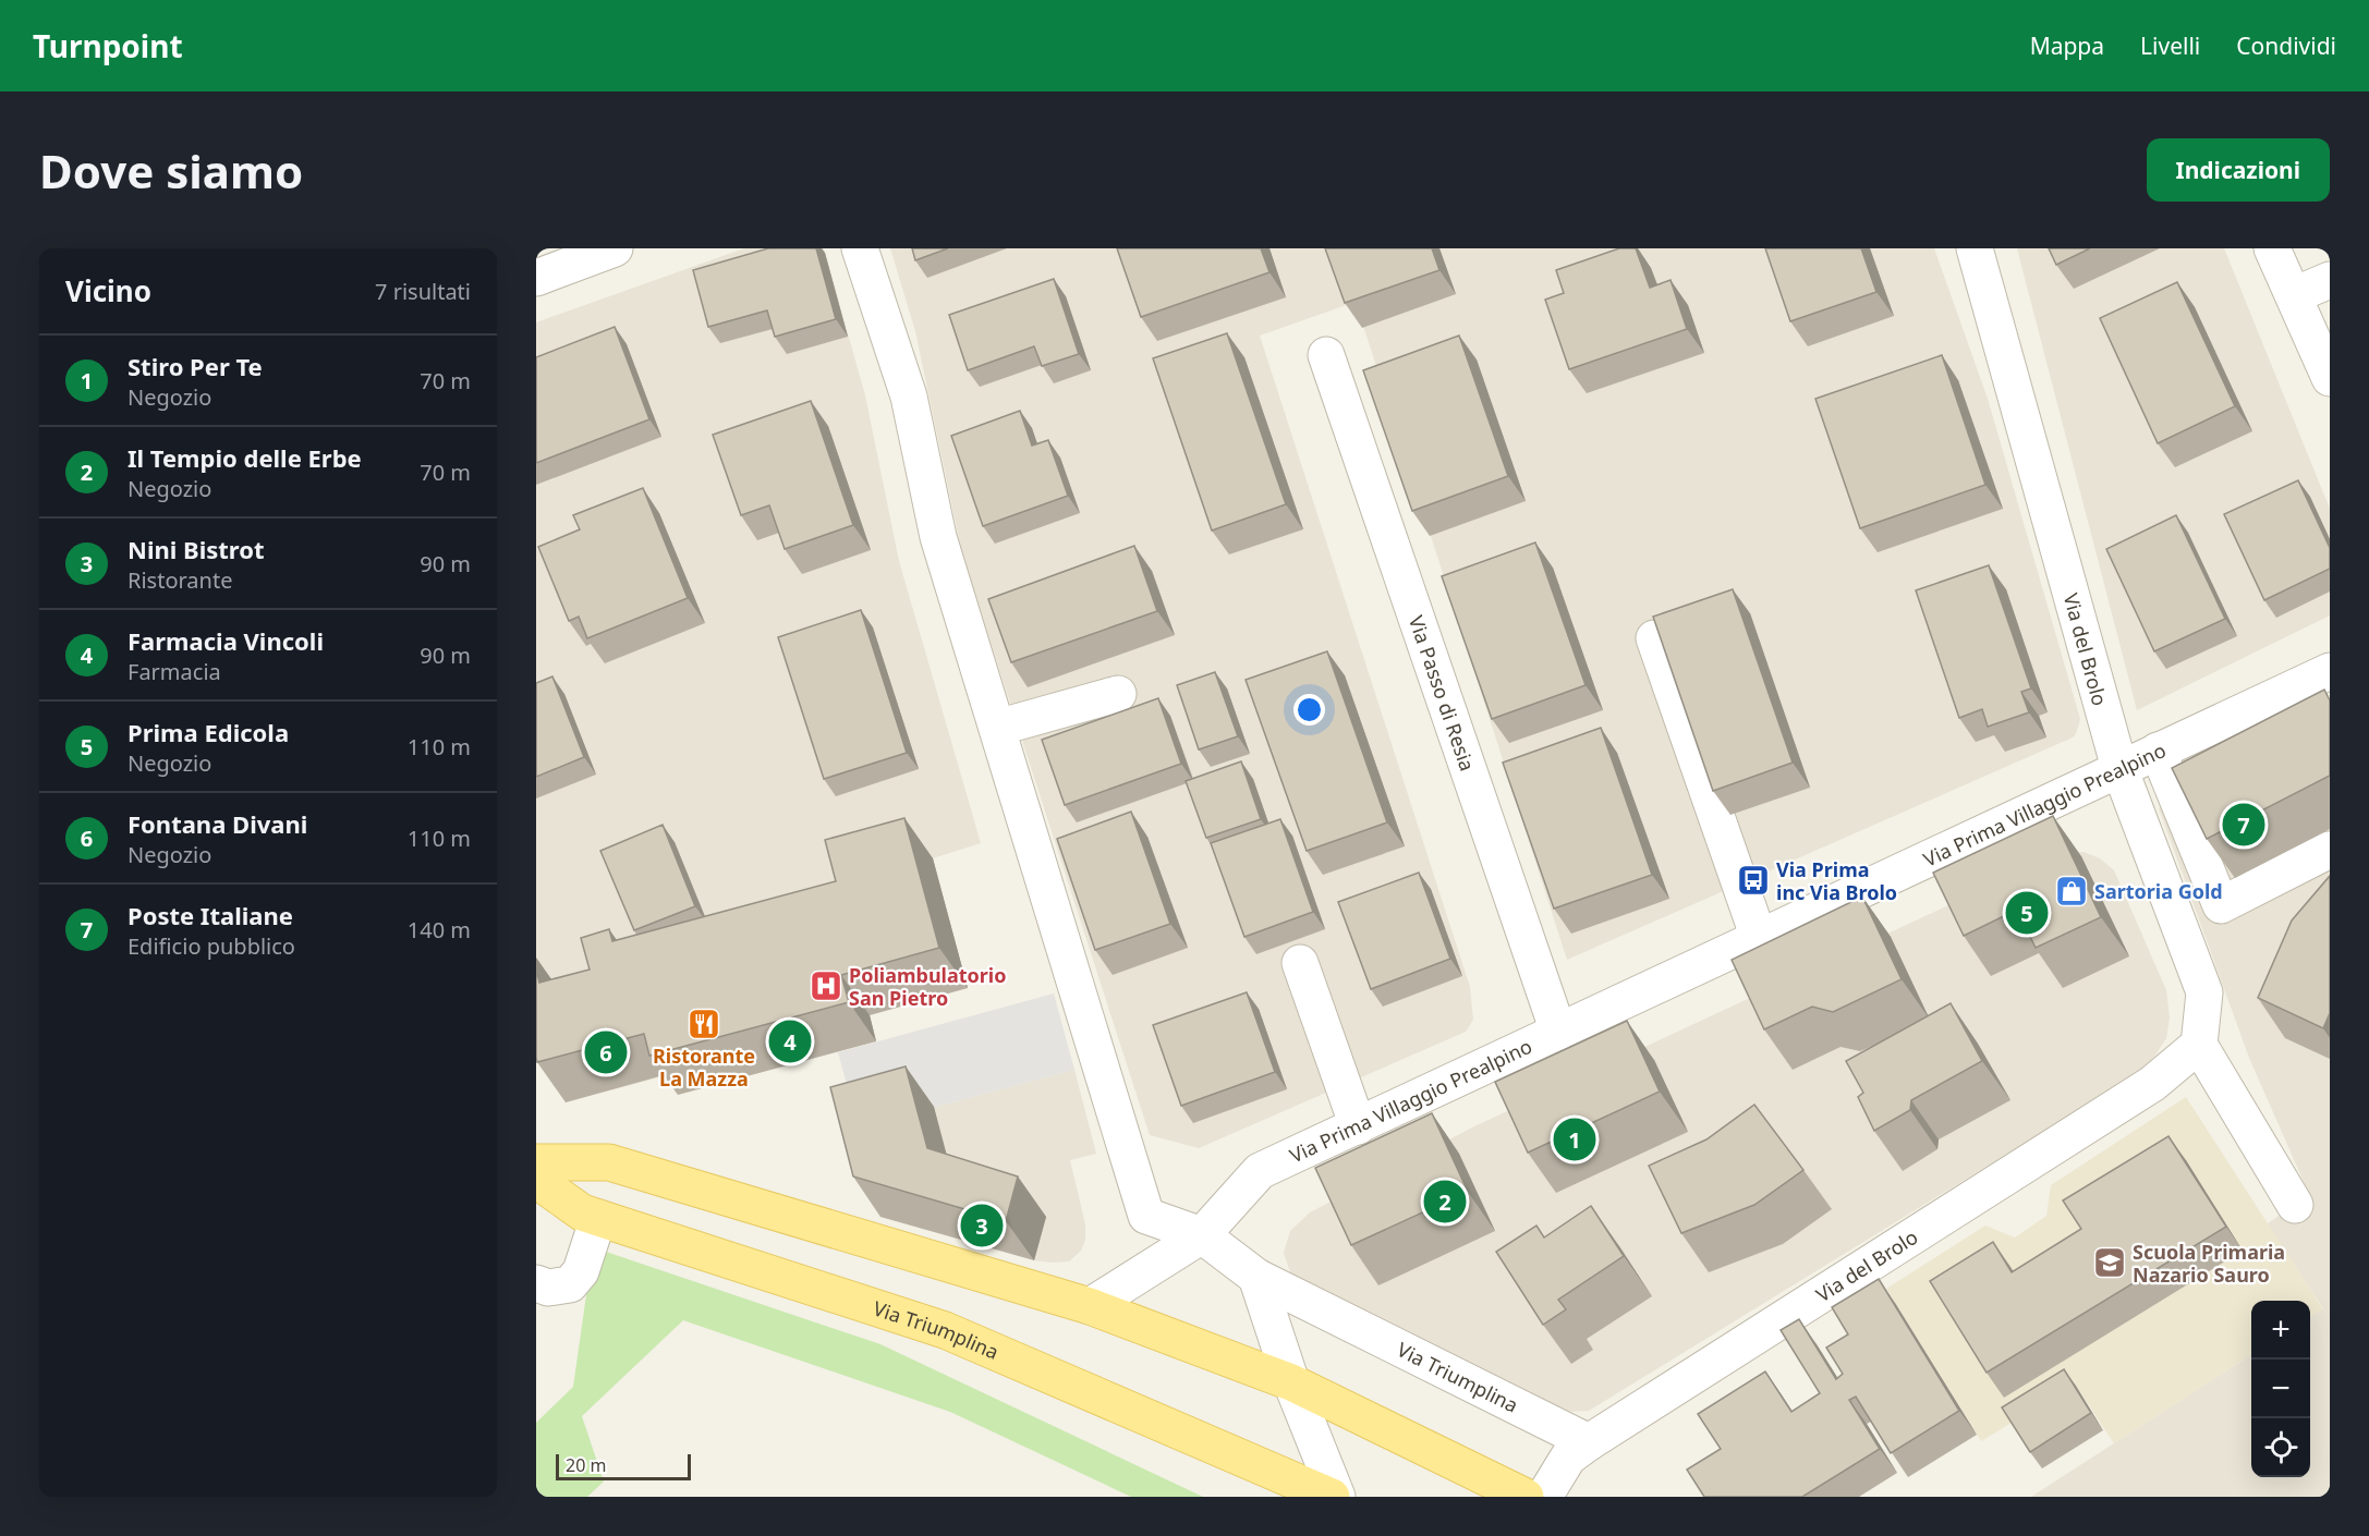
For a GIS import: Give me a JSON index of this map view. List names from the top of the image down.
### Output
{
  "streets": {
    "main road": ["Via Triumplina"],
    "street": ["Via del Brolo", "Via Passo di Resia", "Via Prima Villaggio Prealpino"]
  },
  "crossings": [
    ["Via del Brolo", "Via Prima Villaggio Prealpino"],
    ["Via del Brolo", "Via Triumplina"],
    ["Via Passo di Resia", "Via Prima Villaggio Prealpino"],
    ["Via Prima Villaggio Prealpino", "Via Triumplina"]
  ],
  "places": {
    "bus stop": ["Via Prima inc Via Brolo"],
    "shop": ["Sartoria Gold"],
    "hospital": ["Poliambulatorio San Pietro"],
    "restaurant": ["Ristorante La Mazza"],
    "school or university": ["Scuola Primaria Nazario Sauro"]
  },
  "scale_bar": "20 m",
  "page": {
    "header": "Turnpoint",
    "nav": ["Mappa", "Livelli", "Condividi"],
    "buttons": "Indicazioni",
    "title": "Dove siamo",
    "heading": ["Vicino", "7 risultati"],
    "list": [
      {
        "mark": "1",
        "name": "Stiro Per Te",
        "note": "Negozio",
        "value": "70 m"
      },
      {
        "mark": "2",
        "name": "Il Tempio delle Erbe",
        "note": "Negozio",
        "value": "70 m"
      },
      {
        "mark": "3",
        "name": "Nini Bistrot",
        "note": "Ristorante",
        "value": "90 m"
      },
      {
        "mark": "4",
        "name": "Farmacia Vincoli",
        "note": "Farmacia",
        "value": "90 m"
      },
      {
        "mark": "5",
        "name": "Prima Edicola",
        "note": "Negozio",
        "value": "110 m"
      },
      {
        "mark": "6",
        "name": "Fontana Divani",
        "note": "Negozio",
        "value": "110 m"
      },
      {
        "mark": "7",
        "name": "Poste Italiane",
        "note": "Edificio pubblico",
        "value": "140 m"
      }
    ],
    "pins": [
      "7",
      "5",
      "4",
      "6",
      "1",
      "2",
      "3"
    ],
    "map_buttons": ["+", "−"],
    "scale": "20 m"
  }
}
